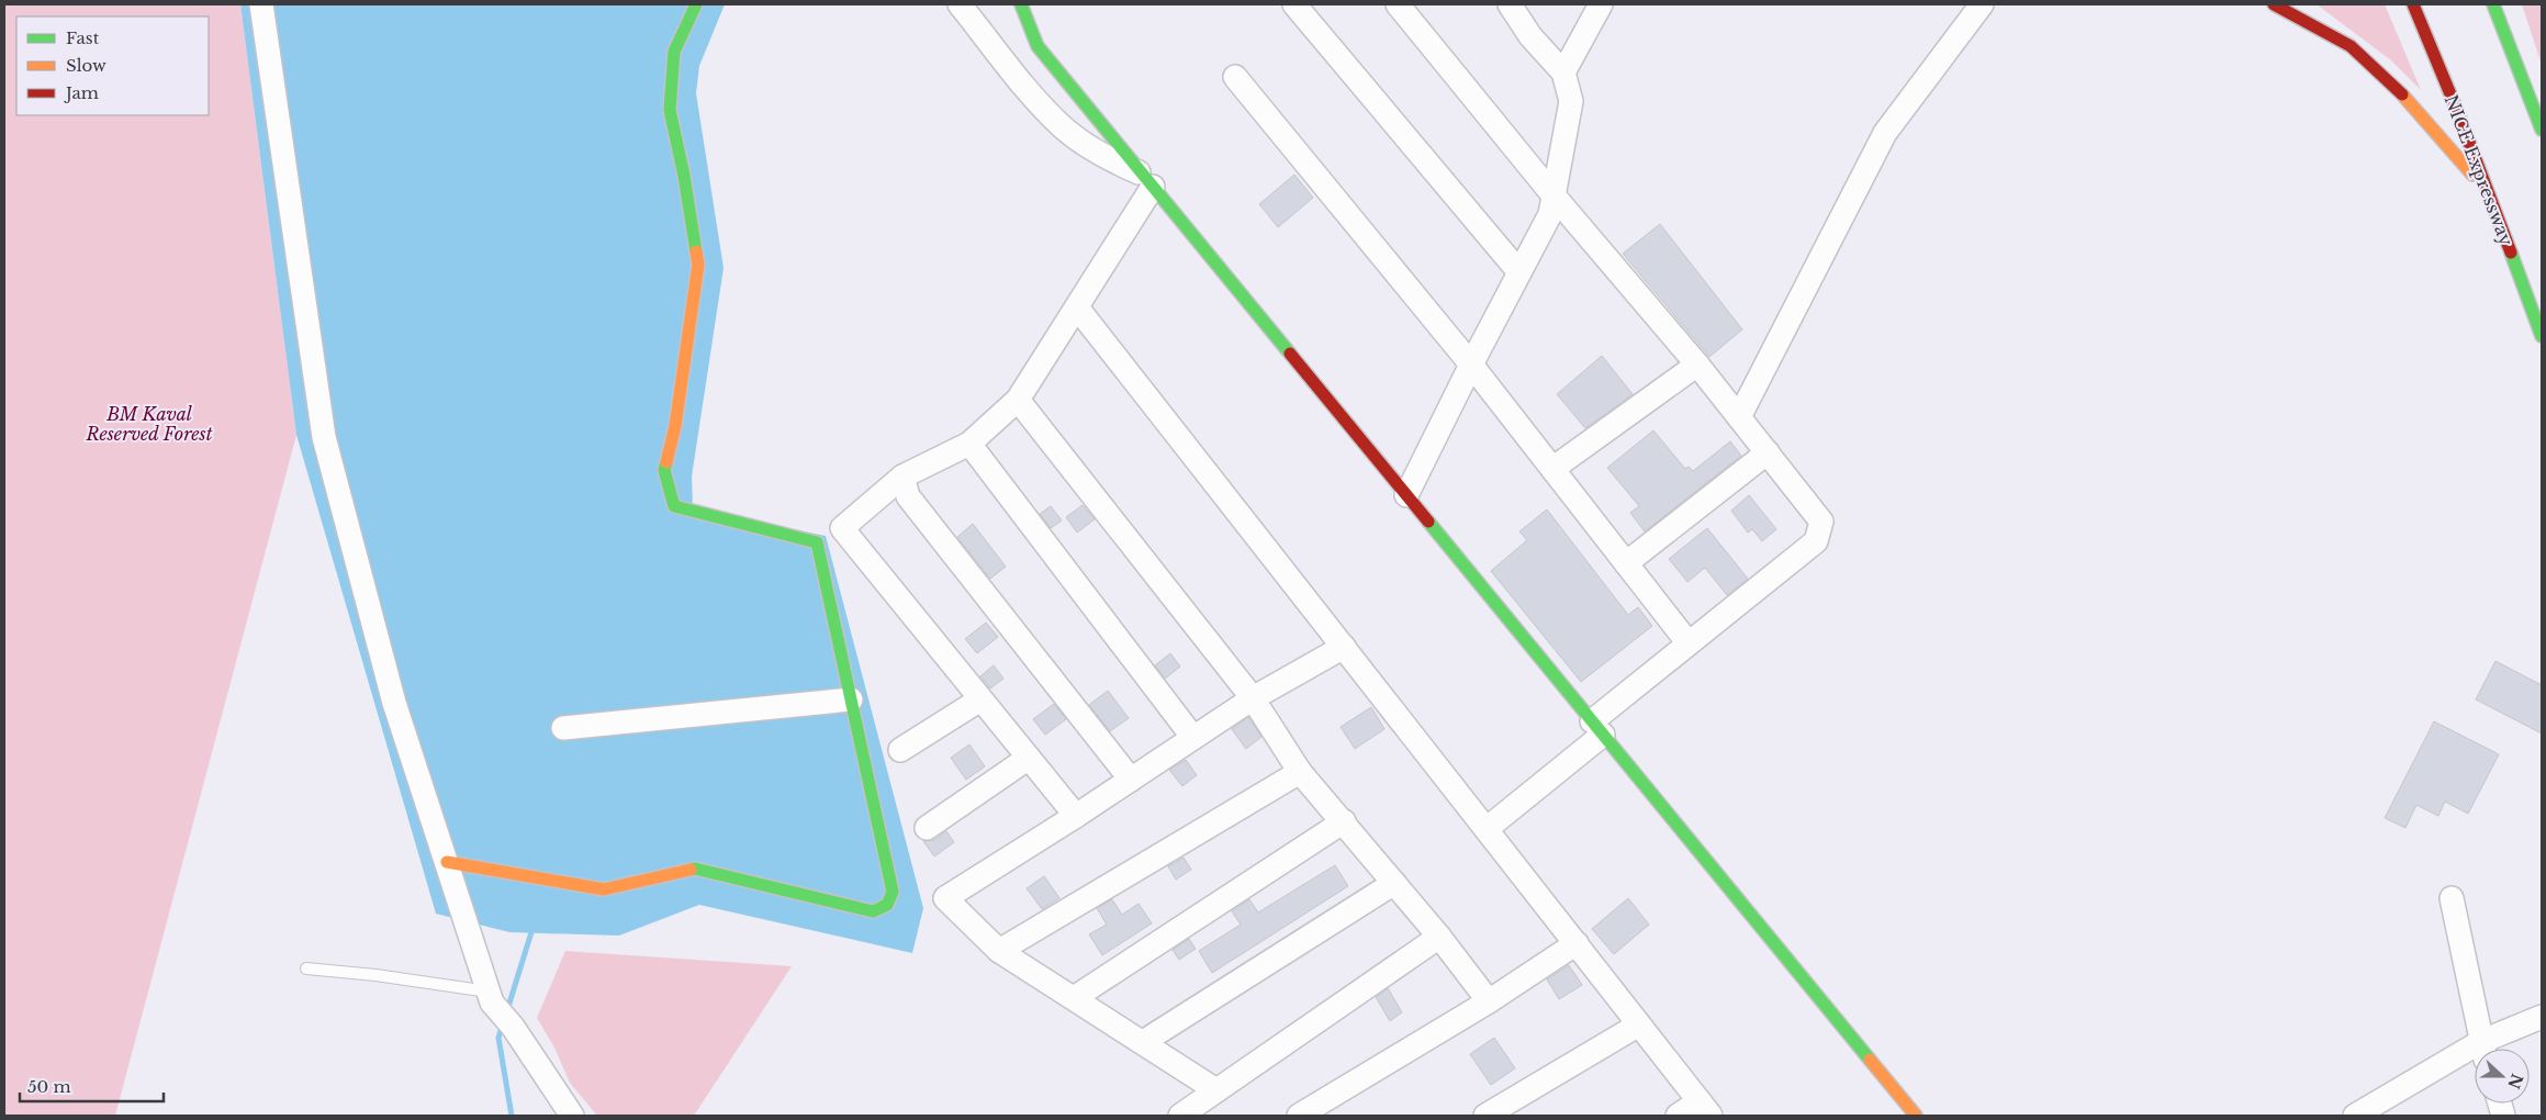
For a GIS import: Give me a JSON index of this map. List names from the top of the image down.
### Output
{
  "streets": {
    "main road": ["NICE Expressway"]
  },
  "parks": ["BM Kaval Reserved Forest"],
  "legend": ["Fast", "Slow", "Jam"],
  "scale_bar": "50 m",
  "north": "right"
}
